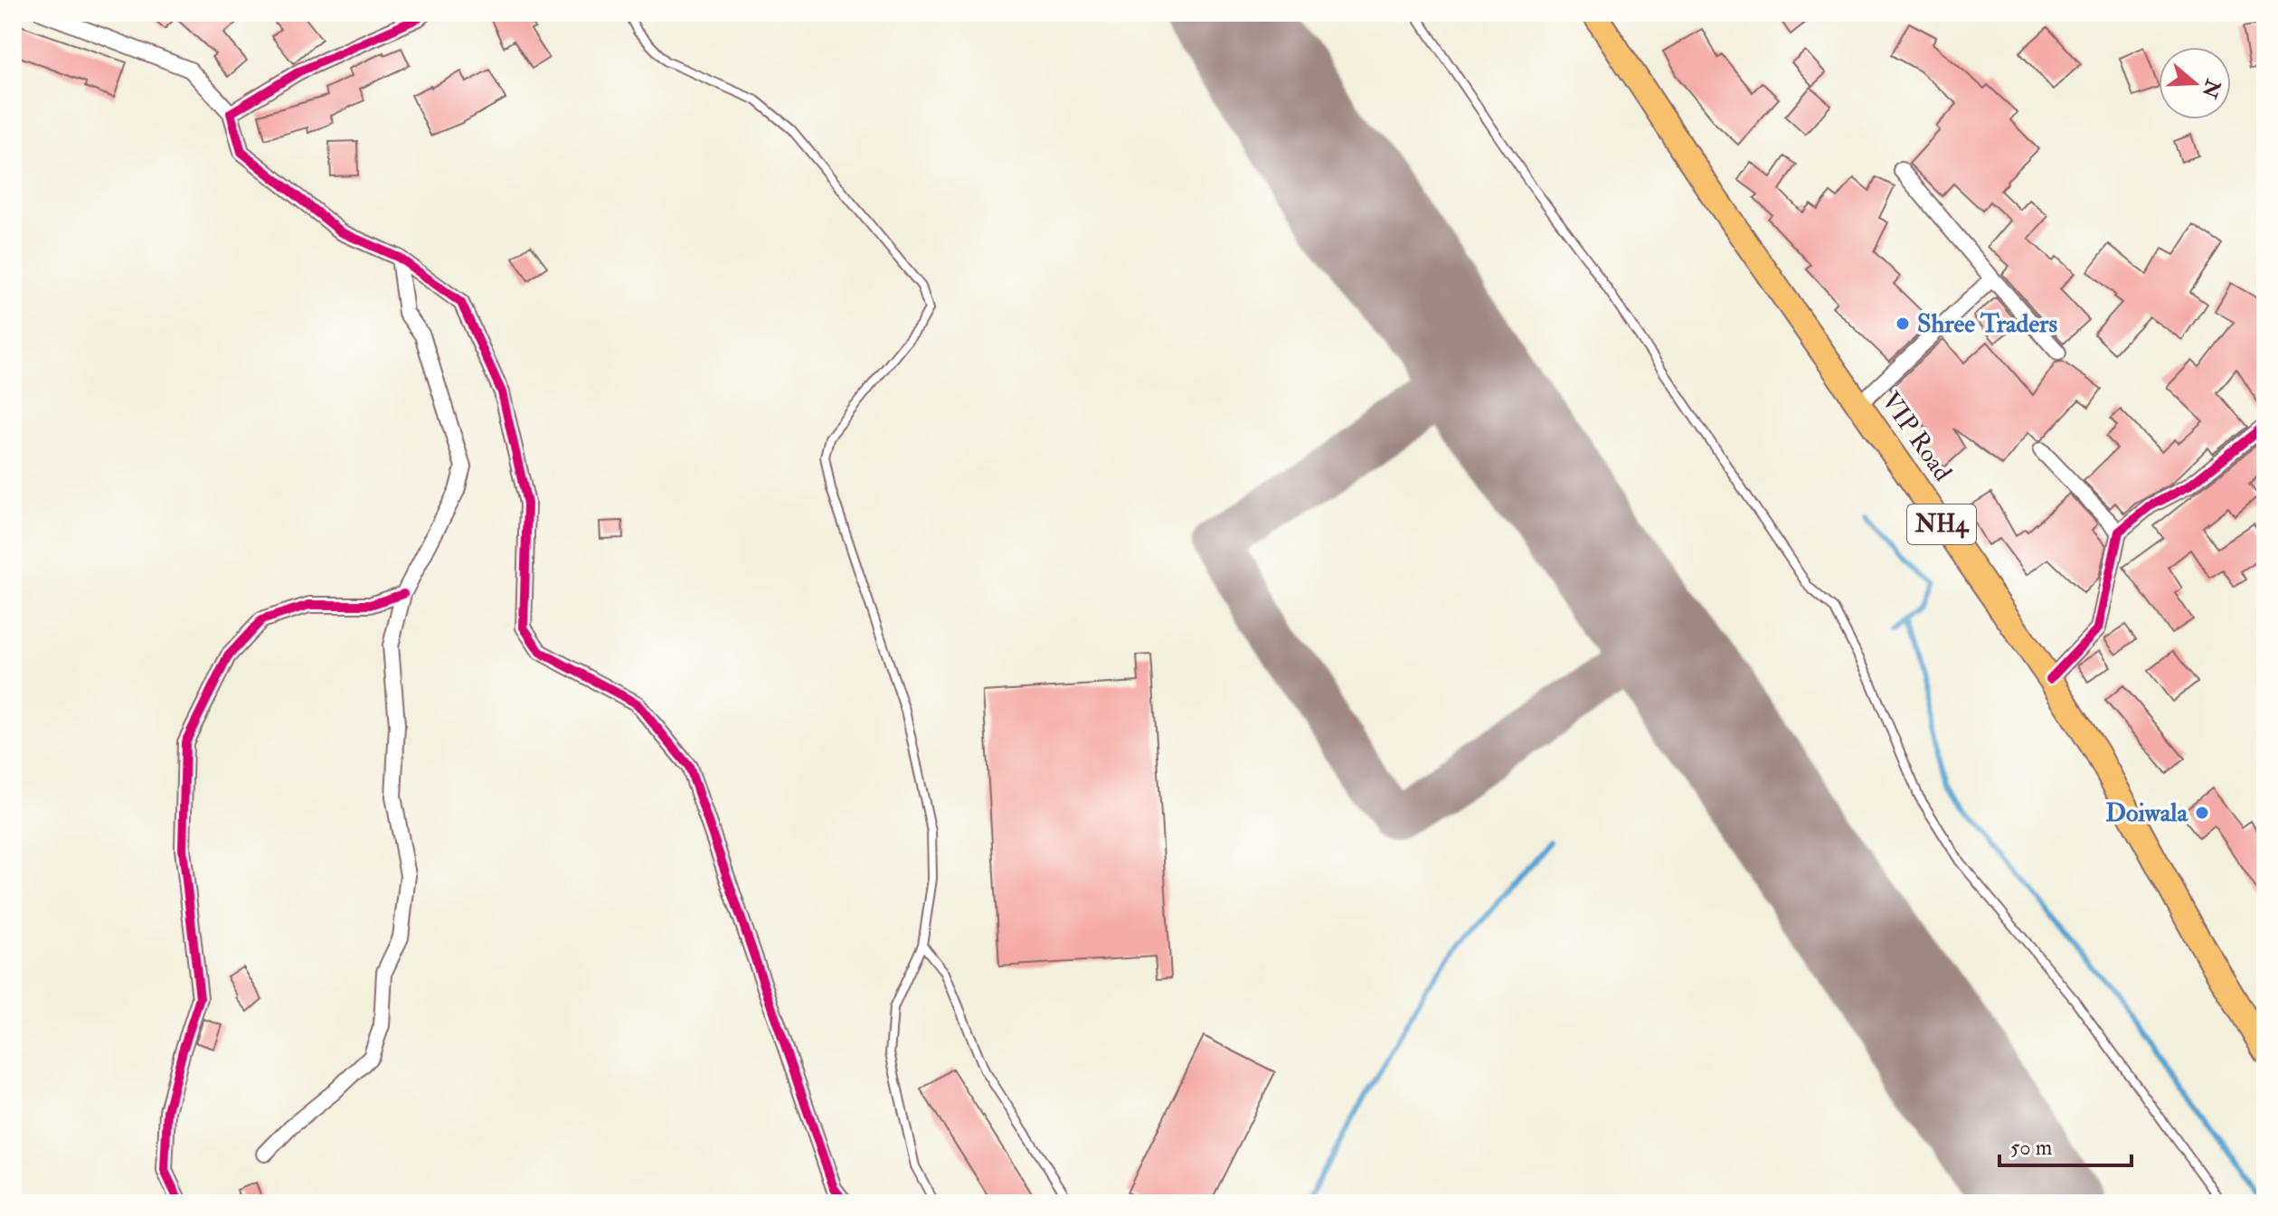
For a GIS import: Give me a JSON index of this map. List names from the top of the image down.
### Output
{
  "streets": {
    "highway": ["VIP Road", "NH4"]
  },
  "places": ["Shree Traders", "Doiwala"],
  "scale_bar": "50 m",
  "north": "right"
}
